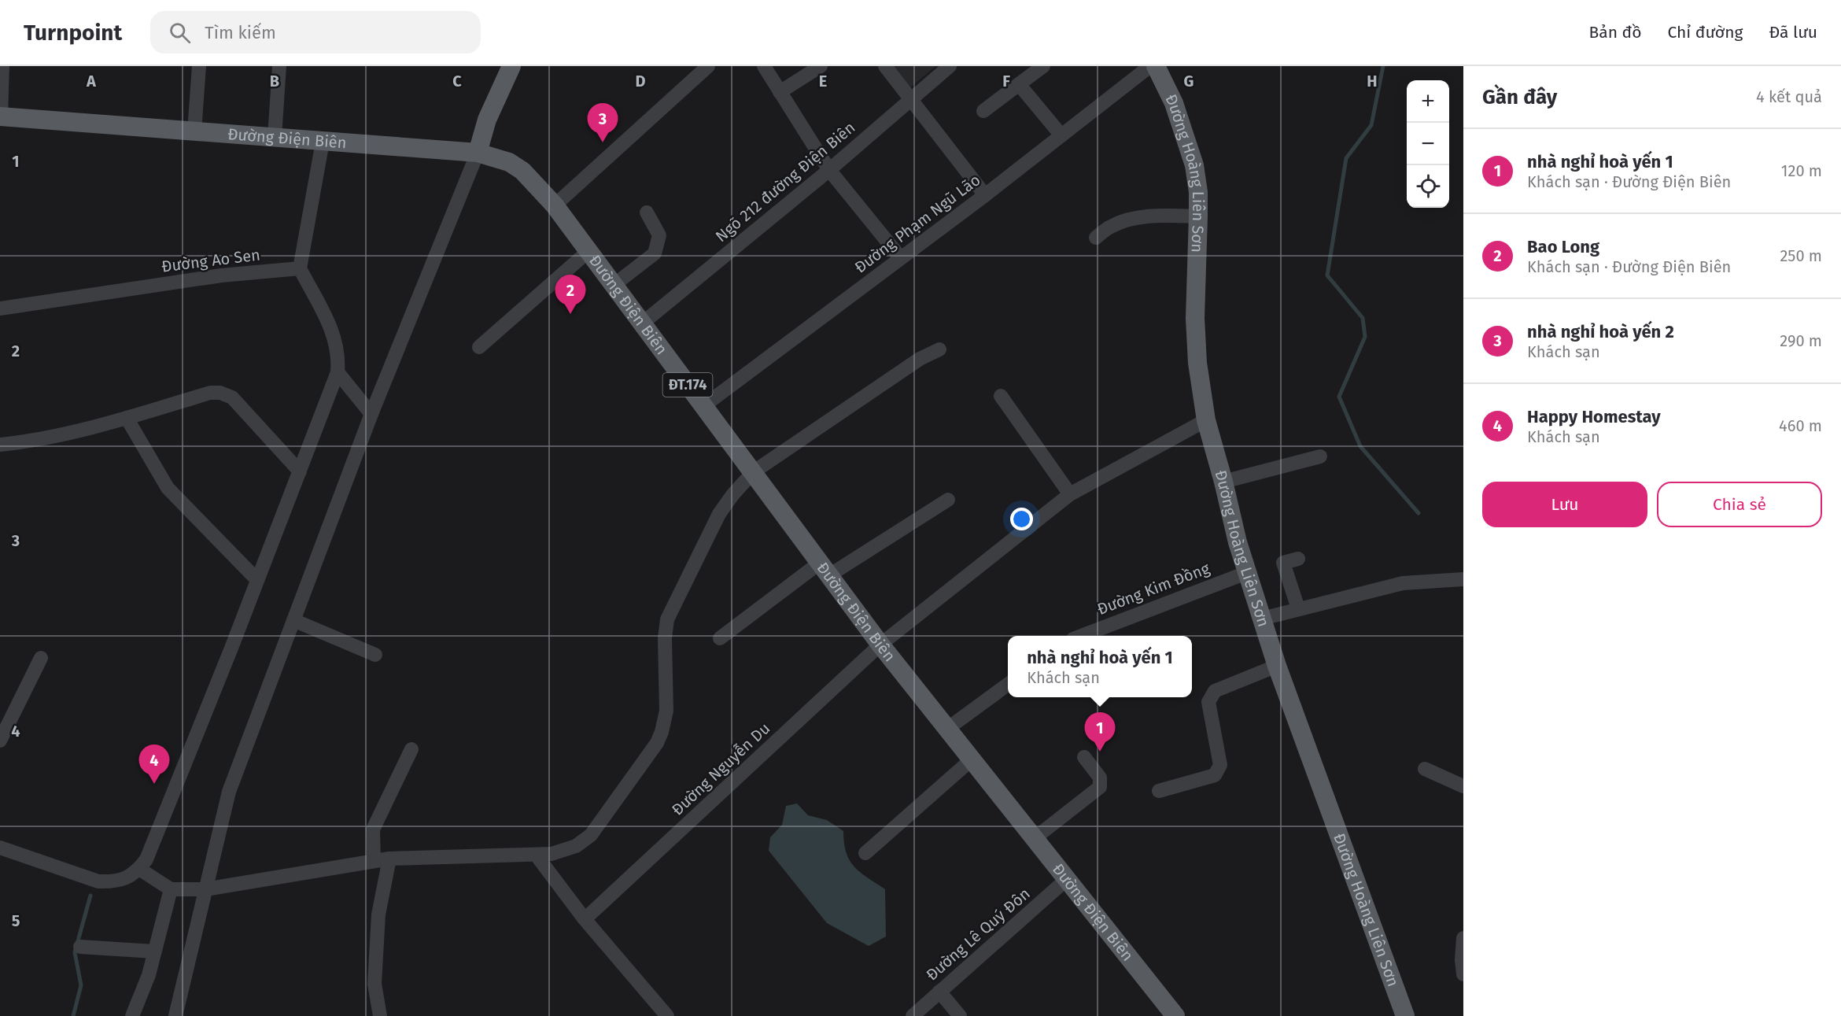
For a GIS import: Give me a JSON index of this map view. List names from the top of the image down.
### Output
{
  "streets": {
    "main road": ["Đường Điện Biên", "Đường Hoàng Liên Sơn", "ĐT.174"],
    "street": [
      "Ngõ 212 đường Điện Biên",
      "Đường Phạm Ngũ Lão",
      "Đường Ao Sen",
      "Đường Kim Đồng",
      "Đường Nguyễn Du",
      "Đường Lê Quý Đôn"
    ]
  },
  "crossings": [
    ["Đường Điện Biên", "Ngõ 212 đường Điện Biên"],
    ["Đường Điện Biên", "Đường Phạm Ngũ Lão"],
    ["Đường Điện Biên", "Đường Nguyễn Du"],
    ["Đường Điện Biên", "Đường Lê Quý Đôn"],
    ["Đường Hoàng Liên Sơn", "Đường Kim Đồng"],
    ["Đường Hoàng Liên Sơn", "Đường Nguyễn Du"]
  ],
  "page": {
    "header": "Turnpoint",
    "search": "Tìm kiếm",
    "nav": ["Bản đồ", "Chỉ đường", "Đã lưu"],
    "heading": ["Gần đây", "4 kết quả"],
    "map_buttons": ["+", "−"],
    "pins": [
      "3",
      "2",
      "1",
      "4"
    ],
    "list": [
      {
        "mark": "1",
        "name": "nhà nghỉ hoà yến 1",
        "note": "Khách sạn · Đường Điện Biên",
        "value": "120 m"
      },
      {
        "mark": "2",
        "name": "Bao Long",
        "note": "Khách sạn · Đường Điện Biên",
        "value": "250 m"
      },
      {
        "mark": "3",
        "name": "nhà nghỉ hoà yến 2",
        "note": "Khách sạn",
        "value": "290 m"
      },
      {
        "mark": "4",
        "name": "Happy Homestay",
        "note": "Khách sạn",
        "value": "460 m"
      }
    ],
    "buttons": ["Lưu", "Chia sẻ"],
    "popup": ["nhà nghỉ hoà yến 1", "Khách sạn"]
  },
  "grid": {
    "columns": [
      "A",
      "B",
      "C",
      "D",
      "E",
      "F",
      "G",
      "H"
    ],
    "rows": [
      "1",
      "2",
      "3",
      "4",
      "5"
    ]
  }
}
